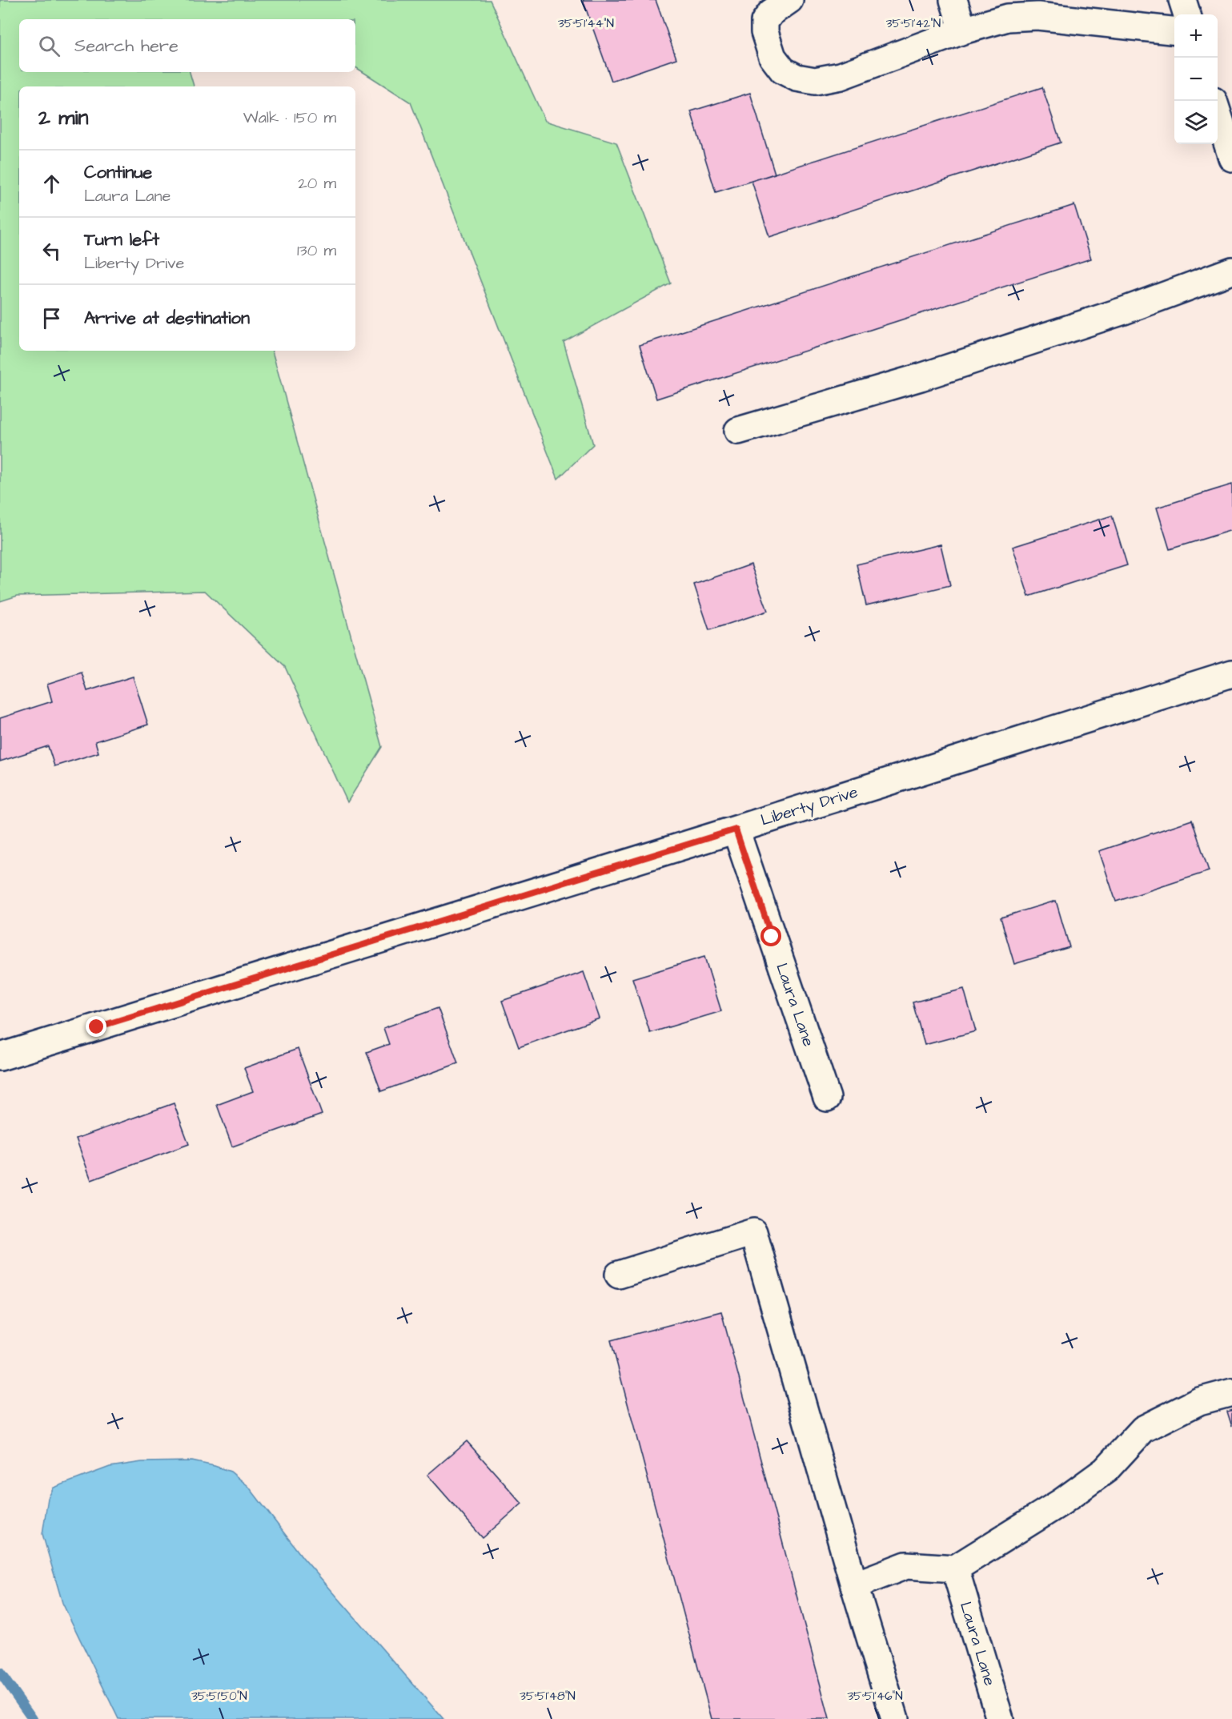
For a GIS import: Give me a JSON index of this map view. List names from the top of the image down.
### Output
{
  "streets": {
    "street": ["Liberty Drive", "Laura Lane"]
  },
  "crossings": [
    ["Liberty Drive", "Laura Lane"]
  ],
  "page": {
    "map_buttons": ["+", "−"],
    "search": "Search here",
    "heading": ["2 min", "Walk · 150 m"],
    "list": [
      ["Continue", "Laura Lane", "20 m"],
      ["Turn left", "Liberty Drive", "130 m"],
      "Arrive at destination"
    ]
  },
  "coordinates": [
    "35°51'44\"N",
    "35°51'42\"N",
    "35°51'50\"N",
    "35°51'48\"N",
    "35°51'46\"N"
  ]
}
